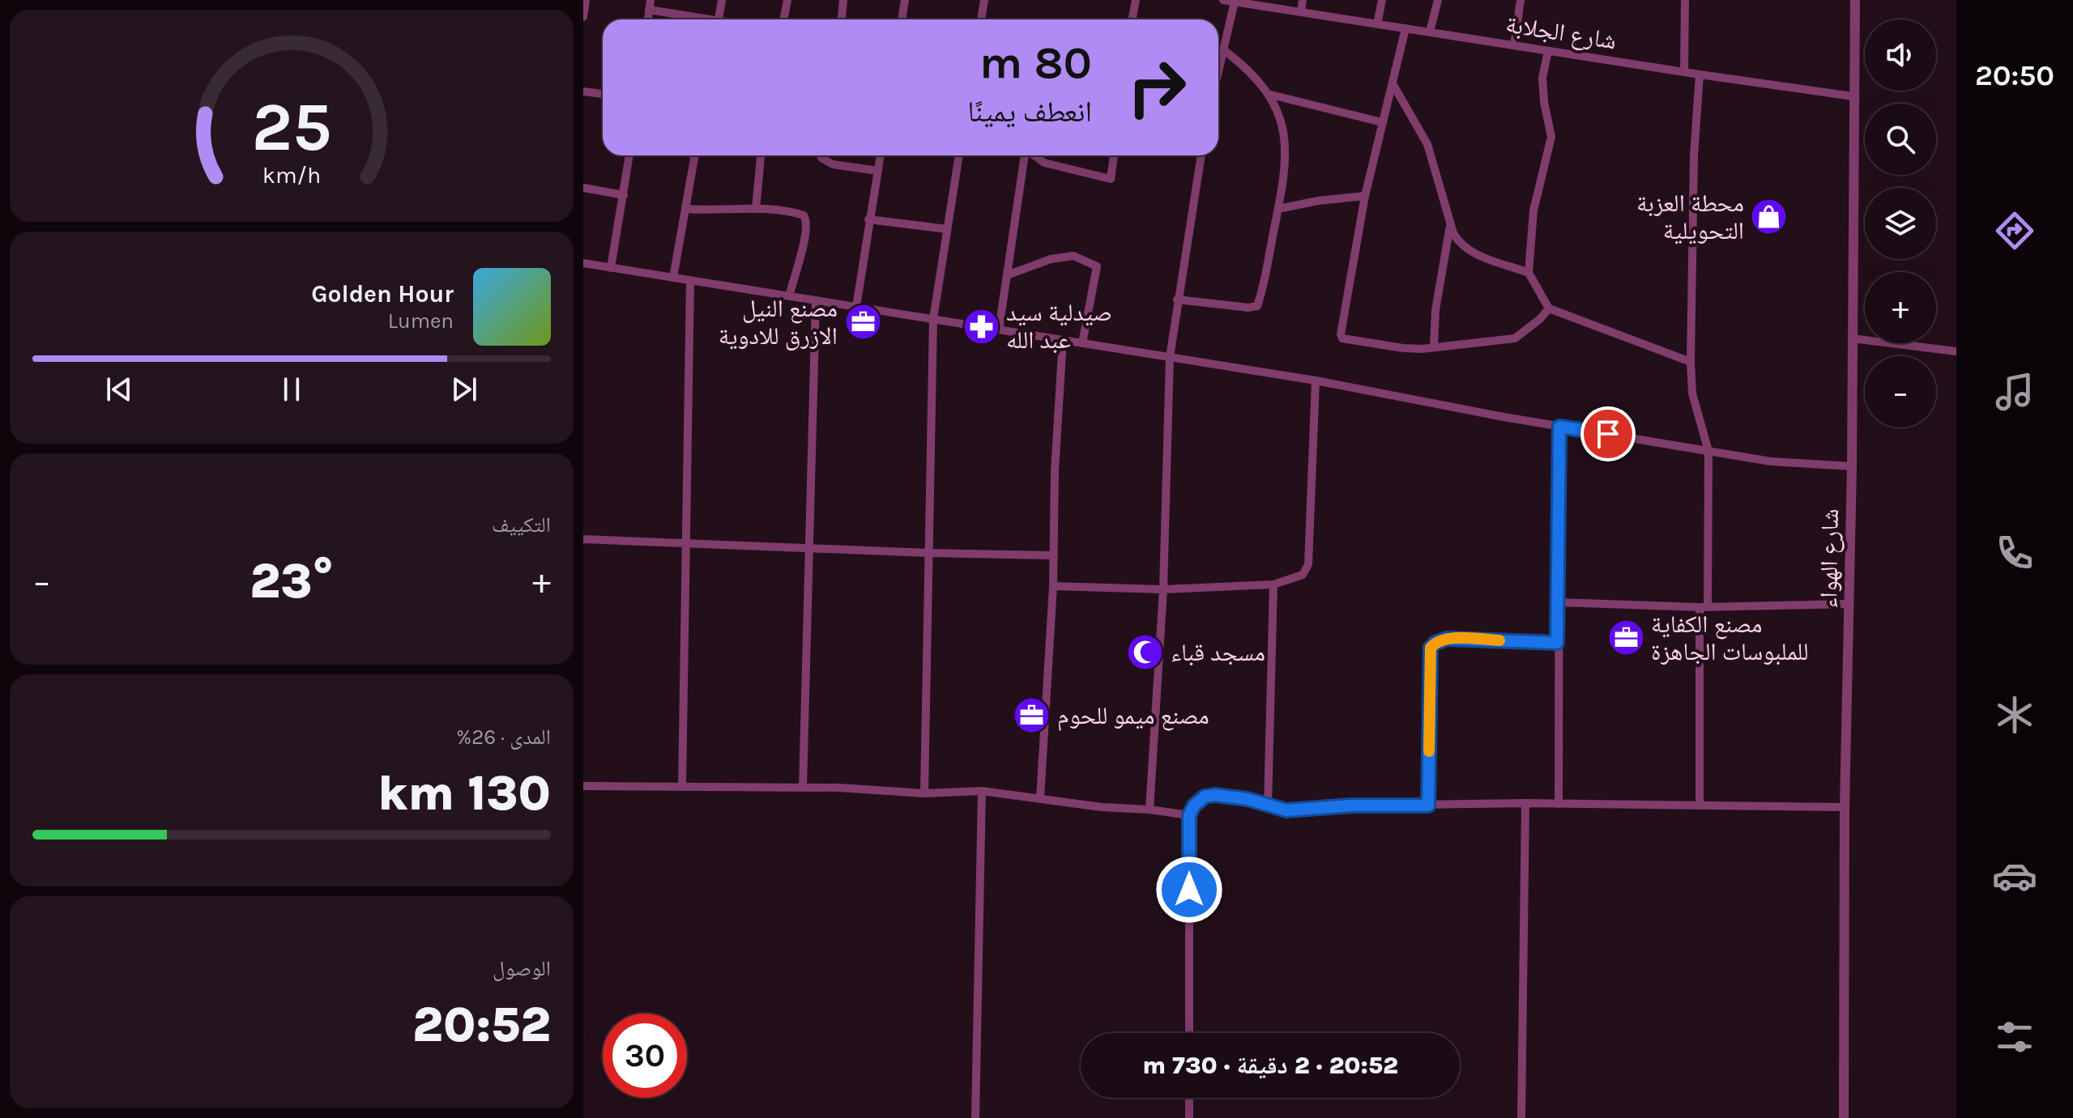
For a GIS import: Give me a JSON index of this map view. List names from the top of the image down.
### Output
{
  "streets": {
    "street": ["شارع الجلابة", "شارع الهواء"]
  },
  "crossings": [
    ["شارع الجلابة", "شارع الهواء"]
  ],
  "places": {
    "shop": ["محطة العزبة التحويلية"],
    "office": ["مصنع النيل الازرق للادوية", "مصنع الكفاية للملبوسات الجاهزة", "مصنع ميمو للحوم"],
    "pharmacy": ["صيدلية سيد عبد الله"],
    "mosque": ["مسجد قباء"]
  },
  "page": {
    "tabs": "20:50",
    "map_buttons": ["+", "−"],
    "turn": ["80 m", "انعطف يمينًا"],
    "song": ["Golden Hour", "Lumen"],
    "tile": [
      "التكييف",
      ["المدى · 26%", "130 km"],
      ["الوصول", "20:52"]
    ],
    "heat": ["−", "23°", "+"],
    "limit": "30",
    "trip": "20:52 · 2 دقيقة · 730 m",
    "gauge": ["25", "km/h"]
  }
}
